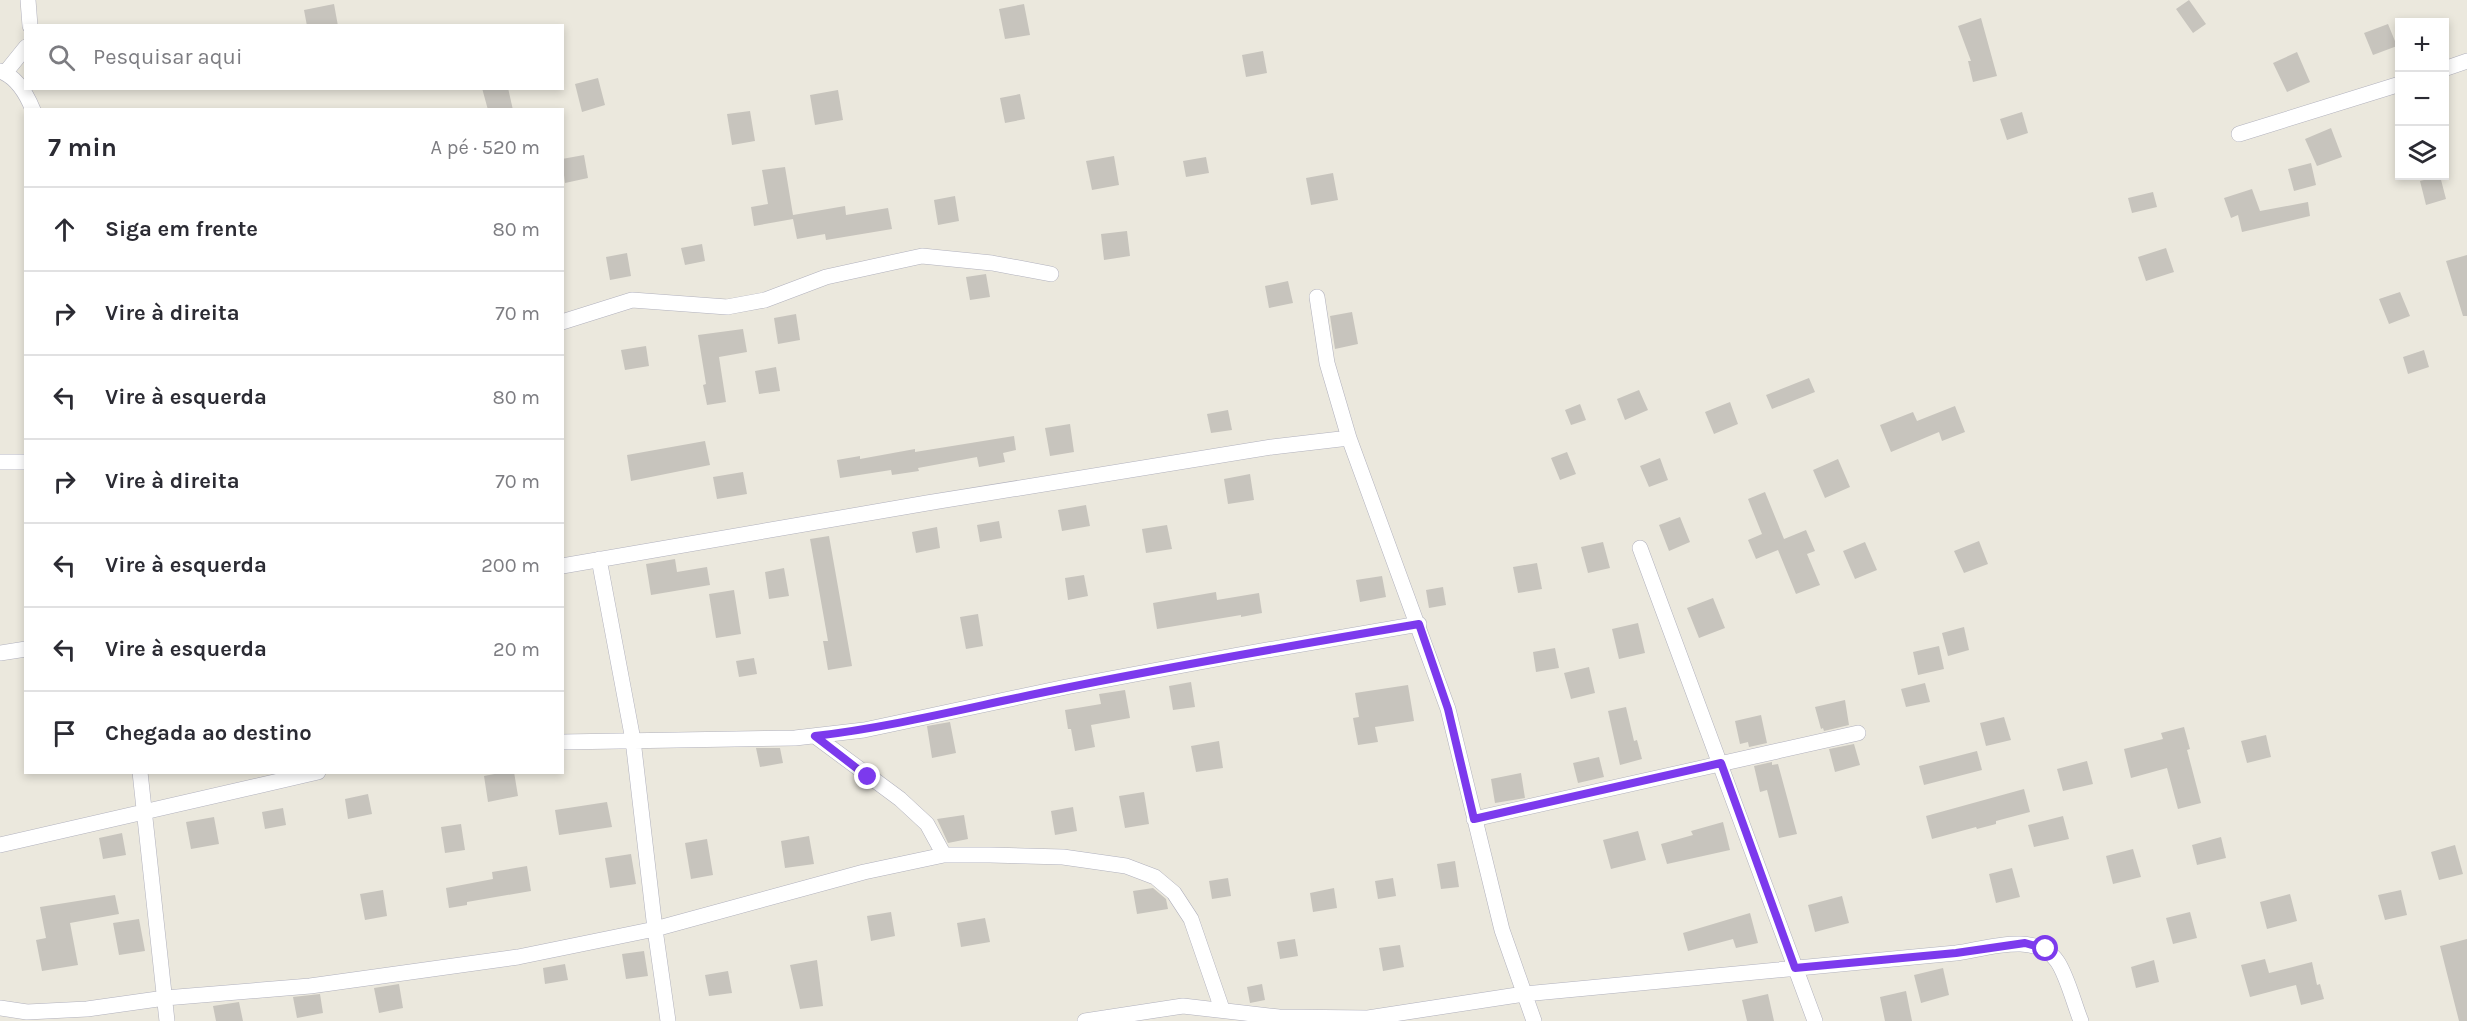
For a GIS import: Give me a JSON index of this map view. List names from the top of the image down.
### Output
{
  "page": {
    "map_buttons": ["+", "−"],
    "search": "Pesquisar aqui",
    "heading": ["7 min", "A pé · 520 m"],
    "list": [
      ["Siga em frente", "80 m"],
      ["Vire à direita", "70 m"],
      ["Vire à esquerda", "80 m"],
      ["Vire à direita", "70 m"],
      ["Vire à esquerda", "200 m"],
      ["Vire à esquerda", "20 m"],
      "Chegada ao destino"
    ]
  }
}
